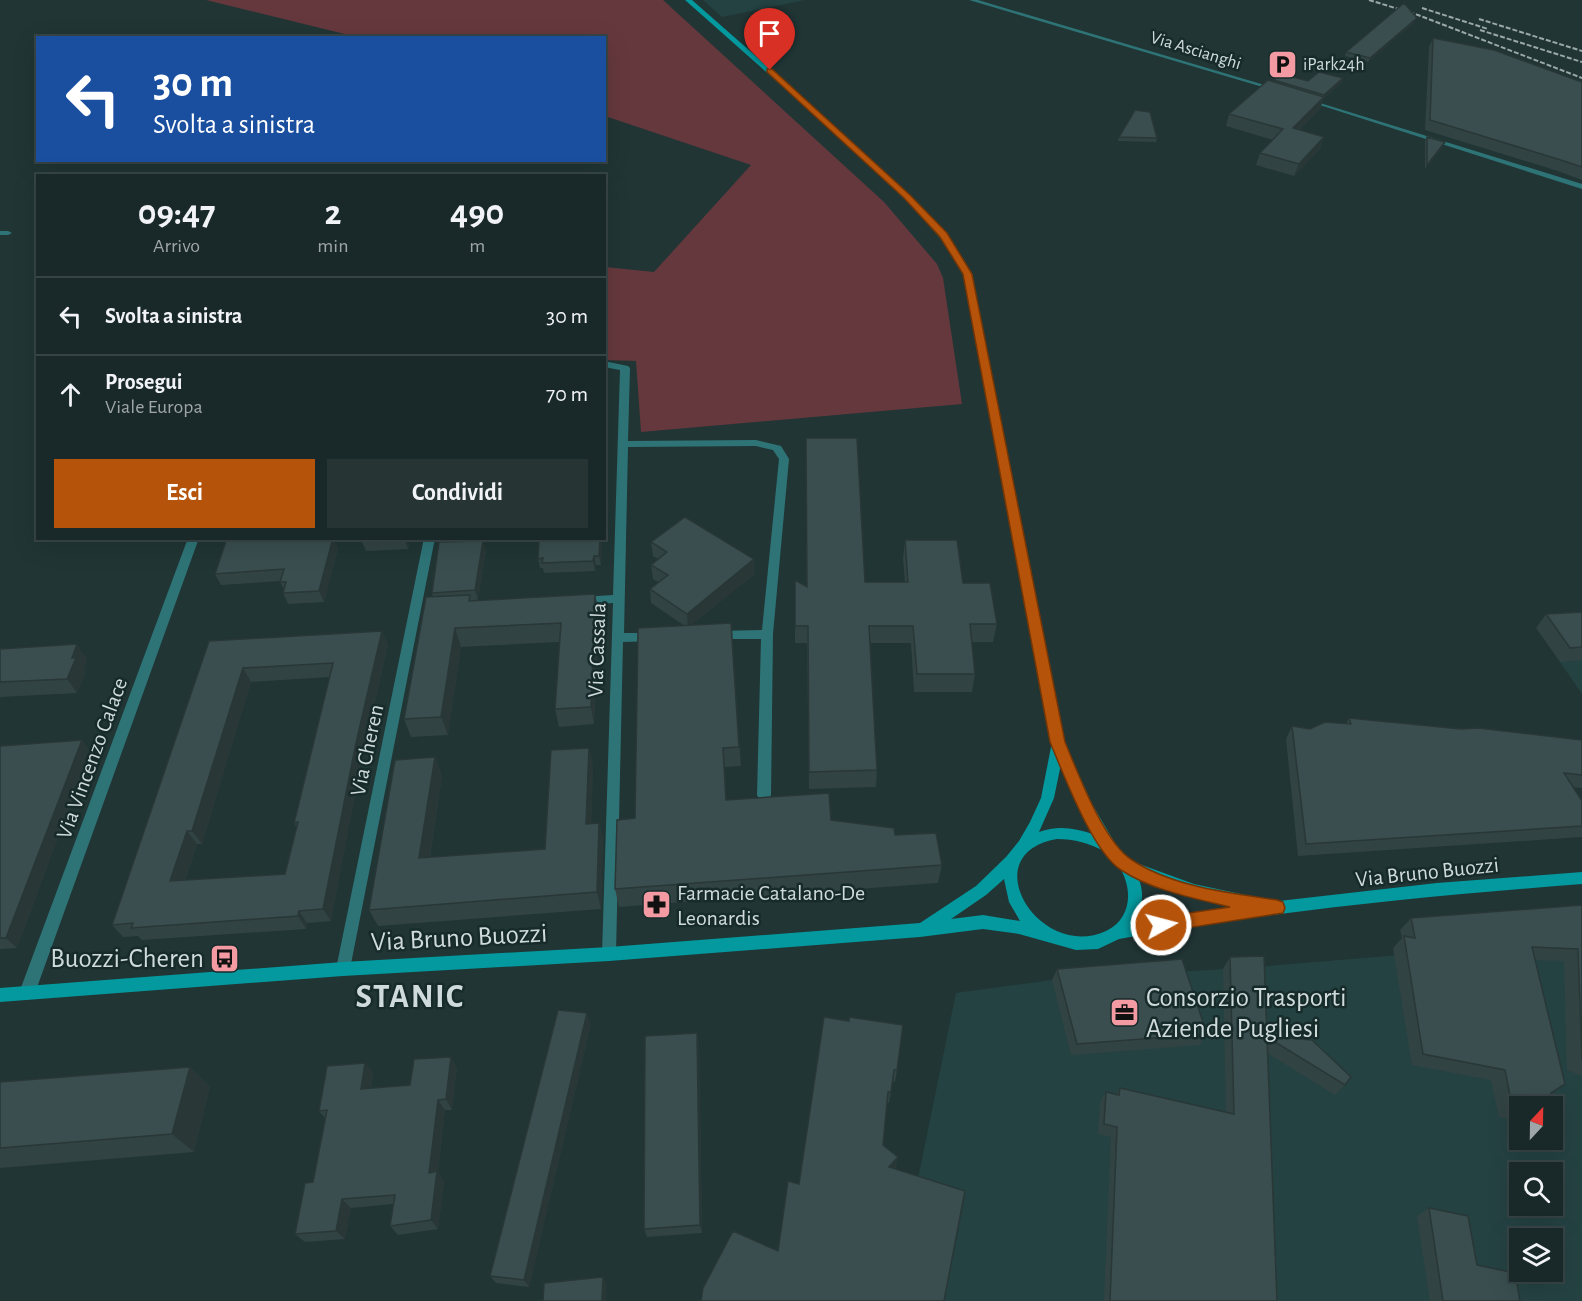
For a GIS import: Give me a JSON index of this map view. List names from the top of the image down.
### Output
{
  "streets": {
    "main road": ["Via Bruno Buozzi"],
    "street": [
      "Via Ascianghi",
      "Via Cassala",
      "Via Cheren",
      "Via Vincenzo Calace"
    ]
  },
  "crossings": [
    ["Via Cassala", "Via Bruno Buozzi"],
    ["Via Cheren", "Via Bruno Buozzi"],
    ["Via Vincenzo Calace", "Via Bruno Buozzi"]
  ],
  "districts": ["STANIC"],
  "places": {
    "parking": ["iPark24h"],
    "pharmacy": ["Farmacie Catalano-De Leonardis"],
    "bus stop": ["Buozzi-Cheren"],
    "office": ["Consorzio Trasporti Aziende Pugliesi"]
  },
  "north": "top",
  "page": {
    "turn": ["30 m", "Svolta a sinistra"],
    "eta": [
      "09:47",
      "Arrivo",
      "2",
      "min",
      "490",
      "m"
    ],
    "list": [
      {
        "name": "Svolta a sinistra",
        "value": "30 m"
      },
      {
        "name": "Prosegui",
        "note": "Viale Europa",
        "value": "70 m"
      }
    ],
    "buttons": ["Esci", "Condividi"]
  }
}
